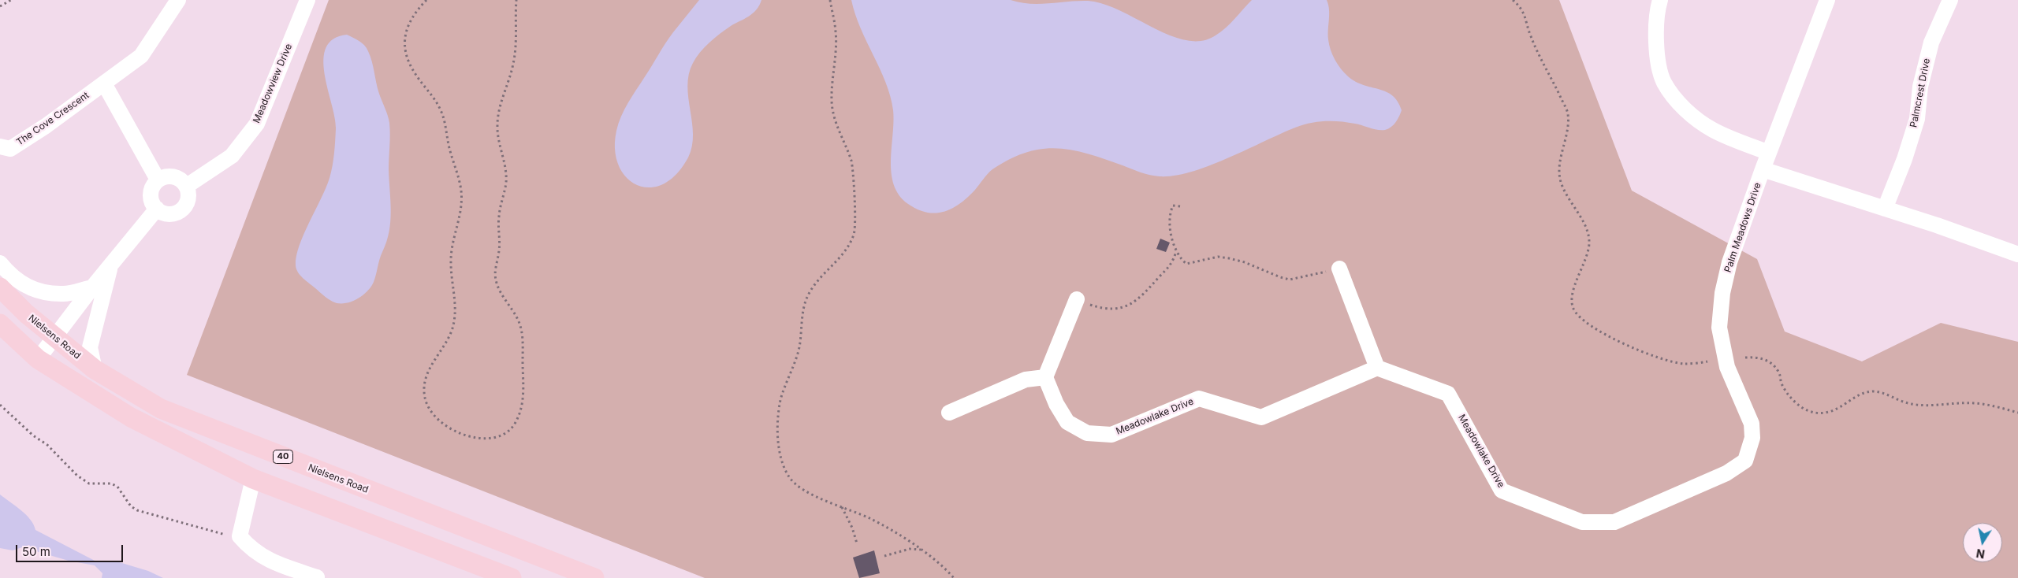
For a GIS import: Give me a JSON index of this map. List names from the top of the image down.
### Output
{
  "streets": {
    "main road": ["Nielsens Road", "40"],
    "street": [
      "Meadowview Drive",
      "Palmcrest Drive",
      "The Cove Crescent",
      "Palm Meadows Drive",
      "Meadowlake Drive"
    ]
  },
  "crossings": [
    ["Palm Meadows Drive", "Meadowlake Drive"]
  ],
  "scale_bar": "50 m",
  "north": "bottom"
}
